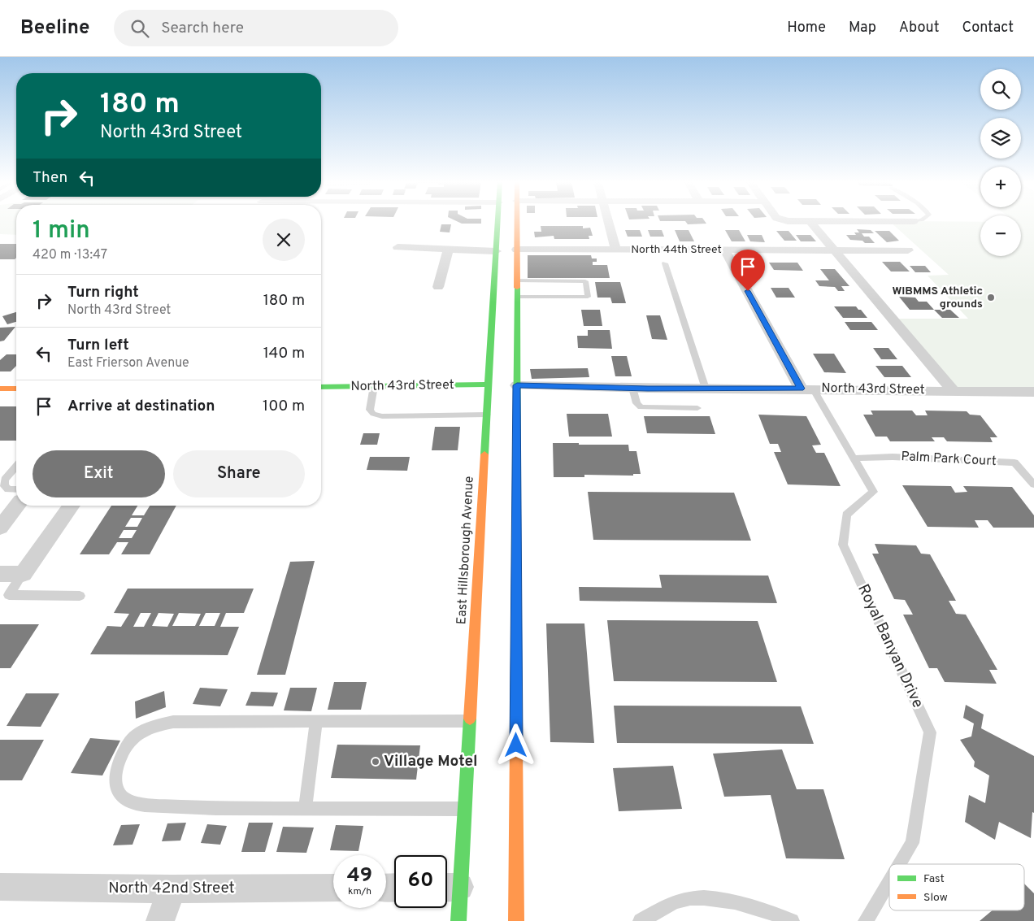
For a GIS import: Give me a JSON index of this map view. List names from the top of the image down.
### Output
{
  "streets": {
    "main road": ["North 43rd Street", "East Hillsborough Avenue"],
    "street": ["North 44th Street", "North 42nd Street"],
    "lane": ["Palm Park Court", "Royal Banyan Drive"]
  },
  "crossings": [
    ["North 43rd Street", "East Hillsborough Avenue"],
    ["North 43rd Street", "Royal Banyan Drive"],
    ["Palm Park Court", "Royal Banyan Drive"]
  ],
  "places": ["WIBMMS Athletic grounds", "Village Motel"],
  "legend": ["Fast", "Slow"],
  "page": {
    "header": "Beeline",
    "search": "Search here",
    "nav": [
      "Home",
      "Map",
      "About",
      "Contact"
    ],
    "map_buttons": ["+", "−"],
    "turn": ["180 m", "North 43rd Street"],
    "then": "Then",
    "heading": ["1 min", "420 m · 13:47"],
    "list": [
      {
        "name": "Turn right",
        "note": "North 43rd Street",
        "value": "180 m"
      },
      {
        "name": "Turn left",
        "note": "East Frierson Avenue",
        "value": "140 m"
      },
      {
        "name": "Arrive at destination",
        "value": "100 m"
      }
    ],
    "buttons": ["Exit", "Share"],
    "speed": "49 km/h",
    "limit": "60"
  }
}
